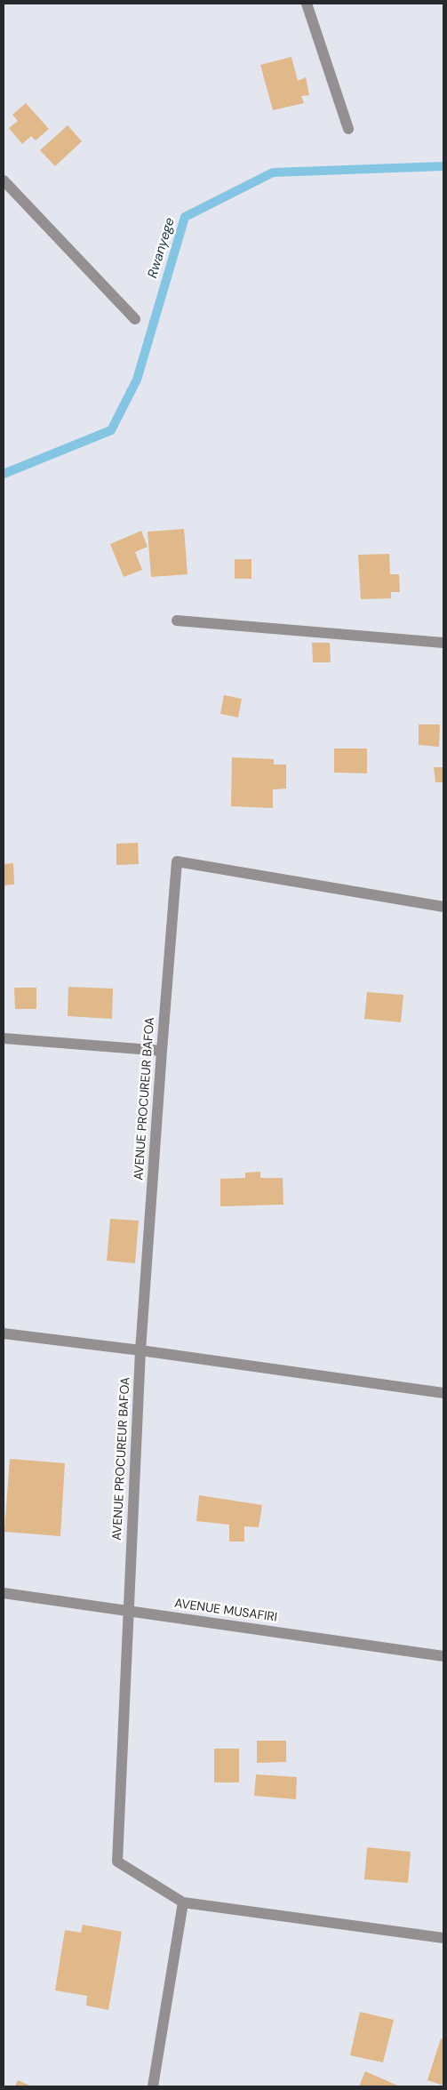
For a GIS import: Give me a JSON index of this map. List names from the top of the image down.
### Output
{
  "streets": {
    "street": ["AVENUE PROCUREUR BAFOA", "AVENUE MUSAFIRI"]
  },
  "crossings": [
    ["AVENUE PROCUREUR BAFOA", "AVENUE MUSAFIRI"]
  ],
  "water": ["Rwanyege"]
}
